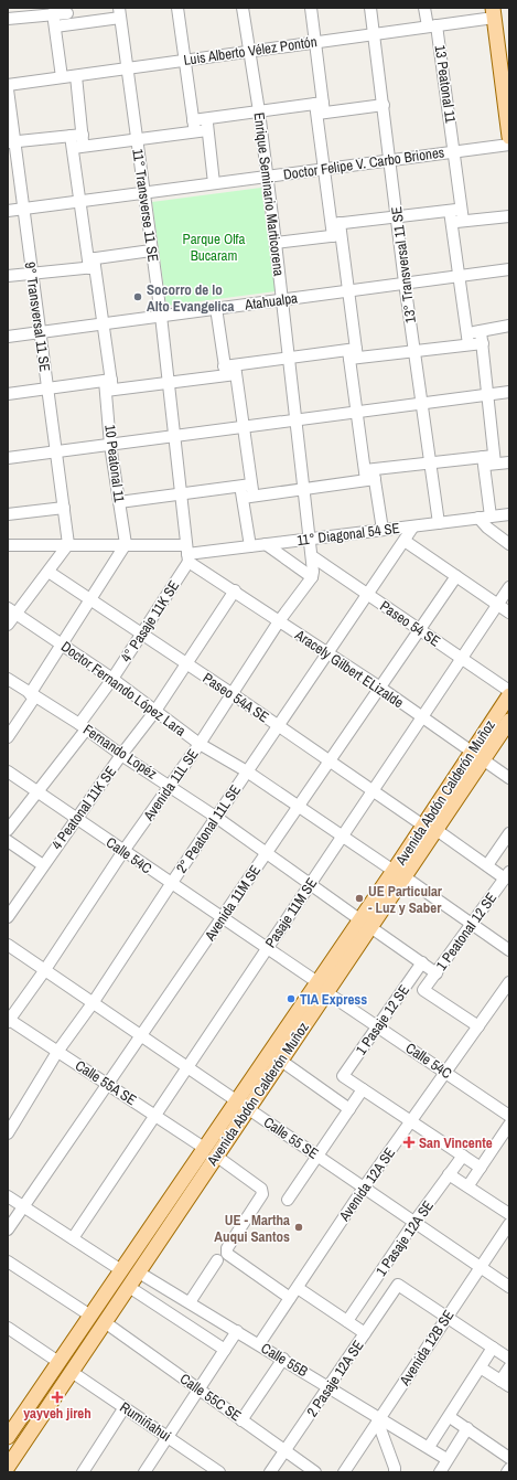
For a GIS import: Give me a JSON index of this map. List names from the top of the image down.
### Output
{
  "streets": {
    "main road": ["Avenida Abdón Calderón Muñoz"],
    "street": [
      "Luis Alberto Vélez Pontón",
      "13 Peatonal 11",
      "Doctor Felipe V. Carbo Briones",
      "Enrique Seminario Marticorena",
      "11° Transverse 11 SE",
      "13° Transversal 11 SE",
      "Atahualpa",
      "9° Transversal 11 SE",
      "10 Peatonal 11",
      "11° Diagonal 54 SE",
      "4° Pasaje 11K SE",
      "Paseo 54 SE",
      "Aracely Gilbert ELizalde",
      "Doctor Fernando López Lara",
      "Paseo 54A SE",
      "Fernando Lopéz",
      "Avenida 11L SE",
      "4 Peatonal 11K SE",
      "2° Peatonal 11L SE",
      "Calle 54C",
      "Avenida 11M SE",
      "Pasaje 11M SE",
      "1 Peatonal 12 SE",
      "1 Pasaje 12 SE",
      "Calle 55A SE",
      "Calle 55 SE",
      "Avenida 12A SE",
      "1 Pasaje 12A SE",
      "Avenida 12B SE",
      "Calle 55B",
      "2 Pasaje 12A SE",
      "Calle 55C SE",
      "Rumiñahui"
    ]
  },
  "crossings": [
    ["Luis Alberto Vélez Pontón", "13 Peatonal 11"],
    ["Luis Alberto Vélez Pontón", "Enrique Seminario Marticorena"],
    ["Luis Alberto Vélez Pontón", "11° Transverse 11 SE"],
    ["Luis Alberto Vélez Pontón", "13° Transversal 11 SE"],
    ["Luis Alberto Vélez Pontón", "10 Peatonal 11"],
    ["13 Peatonal 11", "Doctor Felipe V. Carbo Briones"],
    ["13 Peatonal 11", "Atahualpa"],
    ["Doctor Felipe V. Carbo Briones", "Enrique Seminario Marticorena"],
    ["Doctor Felipe V. Carbo Briones", "11° Transverse 11 SE"],
    ["Doctor Felipe V. Carbo Briones", "13° Transversal 11 SE"],
    ["Doctor Felipe V. Carbo Briones", "9° Transversal 11 SE"],
    ["Doctor Felipe V. Carbo Briones", "10 Peatonal 11"],
    ["Enrique Seminario Marticorena", "Atahualpa"],
    ["Enrique Seminario Marticorena", "11° Diagonal 54 SE"],
    ["11° Transverse 11 SE", "Atahualpa"],
    ["11° Transverse 11 SE", "11° Diagonal 54 SE"],
    ["11° Transverse 11 SE", "4° Pasaje 11K SE"],
    ["11° Transverse 11 SE", "Aracely Gilbert ELizalde"],
    ["13° Transversal 11 SE", "Atahualpa"],
    ["13° Transversal 11 SE", "11° Diagonal 54 SE"],
    ["Atahualpa", "9° Transversal 11 SE"],
    ["Atahualpa", "10 Peatonal 11"],
    ["9° Transversal 11 SE", "11° Diagonal 54 SE"],
    ["10 Peatonal 11", "11° Diagonal 54 SE"],
    ["11° Diagonal 54 SE", "4° Pasaje 11K SE"],
    ["11° Diagonal 54 SE", "Aracely Gilbert ELizalde"],
    ["11° Diagonal 54 SE", "2° Peatonal 11L SE"],
    ["4° Pasaje 11K SE", "Aracely Gilbert ELizalde"],
    ["4° Pasaje 11K SE", "Doctor Fernando López Lara"],
    ["4° Pasaje 11K SE", "Paseo 54A SE"],
    ["4° Pasaje 11K SE", "Fernando Lopéz"],
    ["4° Pasaje 11K SE", "Calle 54C"],
    ["Paseo 54 SE", "2° Peatonal 11L SE"],
    ["Paseo 54 SE", "Avenida 11M SE"],
    ["Paseo 54 SE", "Pasaje 11M SE"],
    ["Aracely Gilbert ELizalde", "Avenida 11L SE"],
    ["Aracely Gilbert ELizalde", "Avenida Abdón Calderón Muñoz"],
    ["Aracely Gilbert ELizalde", "4 Peatonal 11K SE"],
    ["Aracely Gilbert ELizalde", "2° Peatonal 11L SE"],
    ["Aracely Gilbert ELizalde", "Avenida 11M SE"],
    ["Aracely Gilbert ELizalde", "Pasaje 11M SE"],
    ["Doctor Fernando López Lara", "Avenida 11L SE"],
    ["Doctor Fernando López Lara", "Avenida Abdón Calderón Muñoz"],
    ["Doctor Fernando López Lara", "4 Peatonal 11K SE"],
    ["Doctor Fernando López Lara", "2° Peatonal 11L SE"],
    ["Doctor Fernando López Lara", "Avenida 11M SE"],
    ["Doctor Fernando López Lara", "Pasaje 11M SE"],
    ["Doctor Fernando López Lara", "1 Peatonal 12 SE"],
    ["Paseo 54A SE", "Avenida 11L SE"],
    ["Paseo 54A SE", "Avenida Abdón Calderón Muñoz"],
    ["Paseo 54A SE", "4 Peatonal 11K SE"],
    ["Paseo 54A SE", "2° Peatonal 11L SE"],
    ["Paseo 54A SE", "Avenida 11M SE"],
    ["Paseo 54A SE", "Pasaje 11M SE"],
    ["Paseo 54A SE", "1 Peatonal 12 SE"],
    ["Fernando Lopéz", "Avenida 11L SE"],
    ["Fernando Lopéz", "Avenida Abdón Calderón Muñoz"],
    ["Fernando Lopéz", "4 Peatonal 11K SE"],
    ["Fernando Lopéz", "2° Peatonal 11L SE"],
    ["Fernando Lopéz", "Avenida 11M SE"],
    ["Fernando Lopéz", "Pasaje 11M SE"],
    ["Fernando Lopéz", "1 Peatonal 12 SE"],
    ["Fernando Lopéz", "1 Pasaje 12 SE"],
    ["Avenida 11L SE", "Calle 54C"],
    ["Avenida 11L SE", "Calle 55A SE"],
    ["Avenida 11L SE", "Calle 55 SE"],
    ["Avenida Abdón Calderón Muñoz", "Calle 54C"],
    ["Avenida Abdón Calderón Muñoz", "Calle 55A SE"],
    ["Avenida Abdón Calderón Muñoz", "Calle 55 SE"],
    ["Avenida Abdón Calderón Muñoz", "Calle 55B"],
    ["Avenida Abdón Calderón Muñoz", "Calle 55C SE"],
    ["Avenida Abdón Calderón Muñoz", "Rumiñahui"],
    ["4 Peatonal 11K SE", "Calle 54C"],
    ["2° Peatonal 11L SE", "Calle 54C"],
    ["2° Peatonal 11L SE", "Calle 55A SE"],
    ["2° Peatonal 11L SE", "Calle 55 SE"],
    ["Calle 54C", "Avenida 11M SE"],
    ["Calle 54C", "Pasaje 11M SE"],
    ["Calle 54C", "1 Pasaje 12 SE"],
    ["Calle 54C", "Avenida 12A SE"],
    ["Avenida 11M SE", "Calle 55A SE"],
    ["Avenida 11M SE", "Calle 55 SE"],
    ["Pasaje 11M SE", "Calle 55A SE"],
    ["Pasaje 11M SE", "Calle 55 SE"],
    ["1 Peatonal 12 SE", "Avenida 12A SE"],
    ["Calle 55 SE", "Avenida 12A SE"],
    ["Calle 55 SE", "1 Pasaje 12A SE"],
    ["Calle 55 SE", "Avenida 12B SE"],
    ["Avenida 12A SE", "Calle 55B"],
    ["Avenida 12B SE", "Calle 55B"],
    ["Avenida 12B SE", "2 Pasaje 12A SE"],
    ["Calle 55B", "2 Pasaje 12A SE"],
    ["2 Pasaje 12A SE", "Calle 55C SE"]
  ],
  "parks": ["Parque Olfa Bucaram"],
  "places": {
    "other": [
      "Socorro de lo Alto Evangelica",
      "UE Particular - Luz y Saber",
      "TIA Express",
      "UE - Martha Auqui Santos"
    ],
    "health": ["San Vincente", "yayveh jireh"]
  }
}
